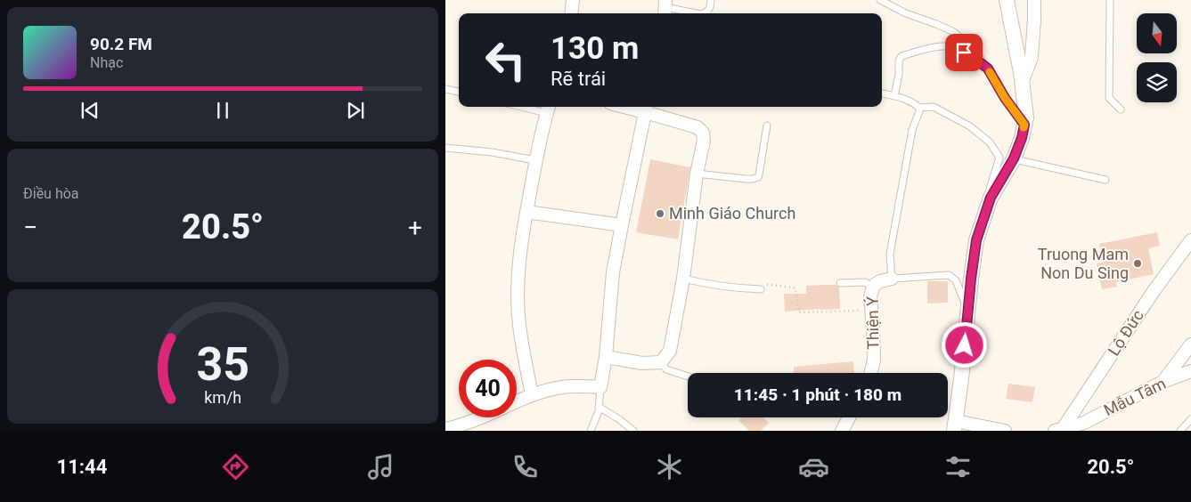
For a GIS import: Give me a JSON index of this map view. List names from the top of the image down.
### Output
{
  "streets": {
    "street": ["Thiện Ý", "Lộ Đức", "Mẫu Tâm"]
  },
  "crossings": [
    ["Lộ Đức", "Mẫu Tâm"]
  ],
  "places": ["Minh Giáo Church", "Truong Mam Non Du Sing"],
  "north": "bottom",
  "page": {
    "turn": ["130 m", "Rẽ trái"],
    "song": ["90.2 FM", "Nhạc"],
    "tile": "Điều hòa",
    "heat": ["−", "20.5°", "+"],
    "limit": "40",
    "trip": "11:45 · 1 phút · 180 m",
    "tabs": ["11:44", "20.5°"],
    "gauge": ["35", "km/h"]
  }
}
